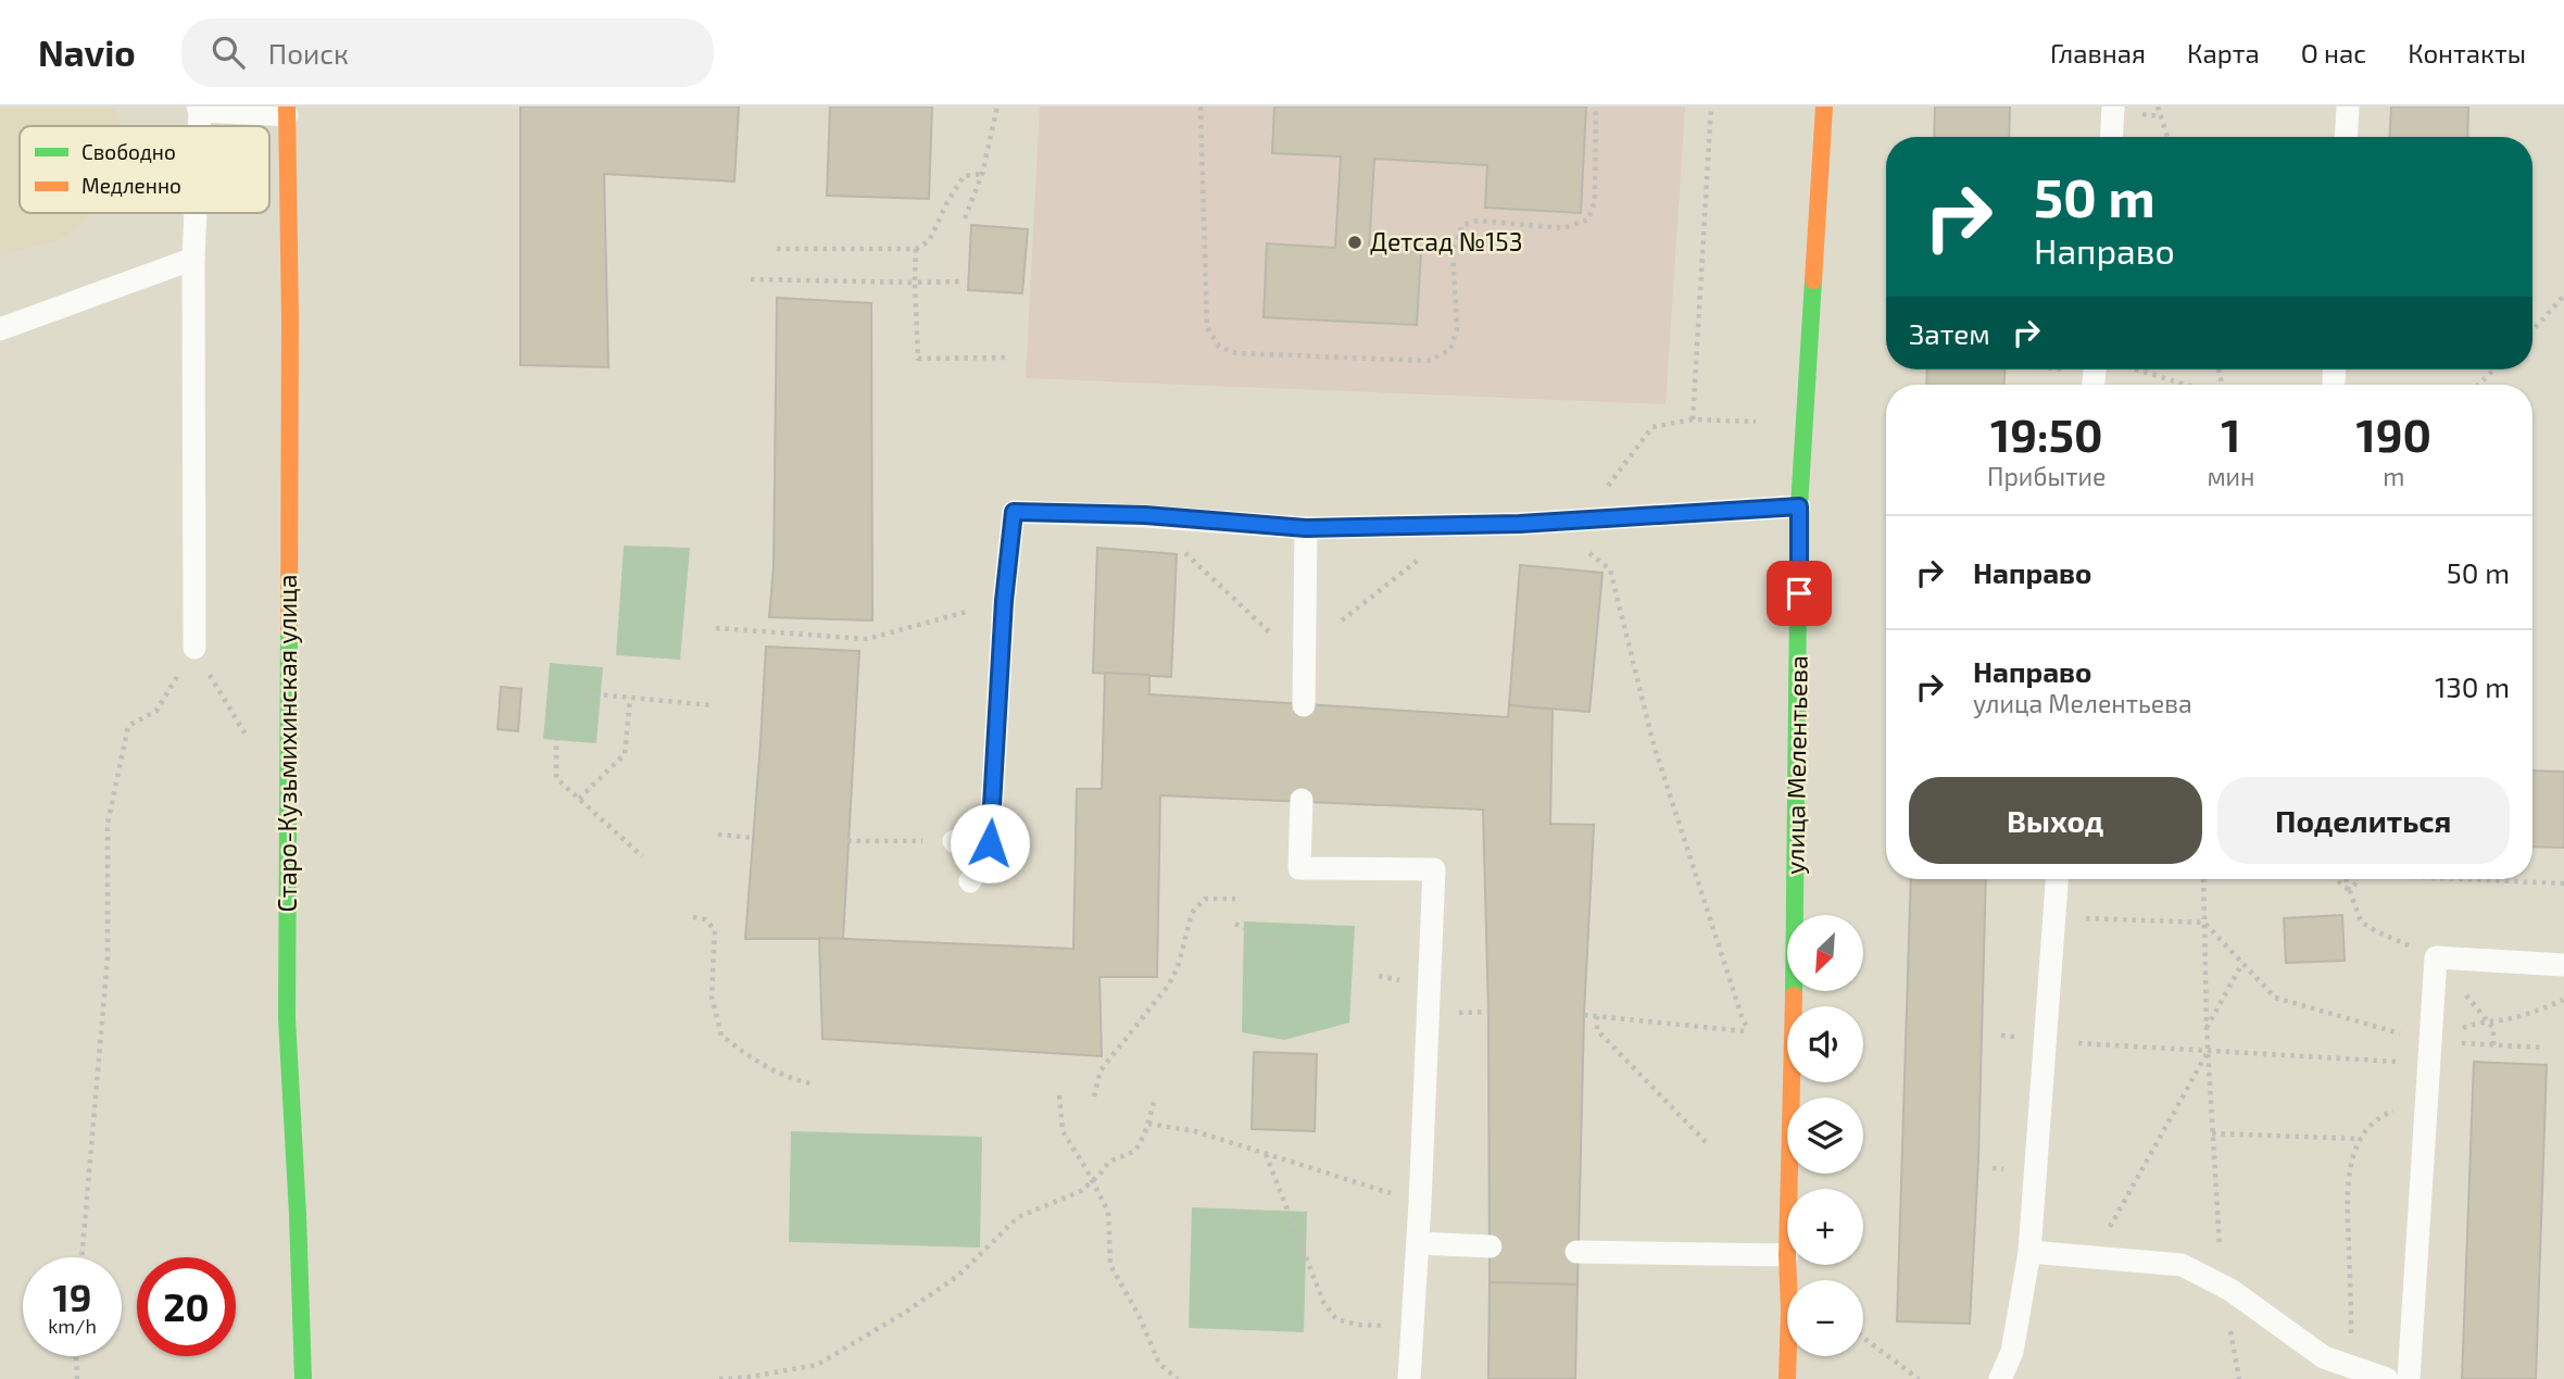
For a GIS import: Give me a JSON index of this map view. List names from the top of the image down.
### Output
{
  "streets": {
    "street": ["Старо-Кузьмихинская улица", "улица Мелентьева"]
  },
  "places": ["Детсад №153"],
  "legend": ["Свободно", "Медленно"],
  "north": "bottom left",
  "page": {
    "header": "Navio",
    "search": "Поиск",
    "nav": [
      "Главная",
      "Карта",
      "О нас",
      "Контакты"
    ],
    "turn": ["50 m", "Направо"],
    "then": "Затем",
    "eta": [
      "19:50",
      "Прибытие",
      "1",
      "мин",
      "190",
      "m"
    ],
    "list": [
      {
        "name": "Направо",
        "value": "50 m"
      },
      {
        "name": "Направо",
        "note": "улица Мелентьева",
        "value": "130 m"
      }
    ],
    "buttons": ["Выход", "Поделиться"],
    "map_buttons": ["+", "−"],
    "speed": "19 km/h",
    "limit": "20"
  }
}
